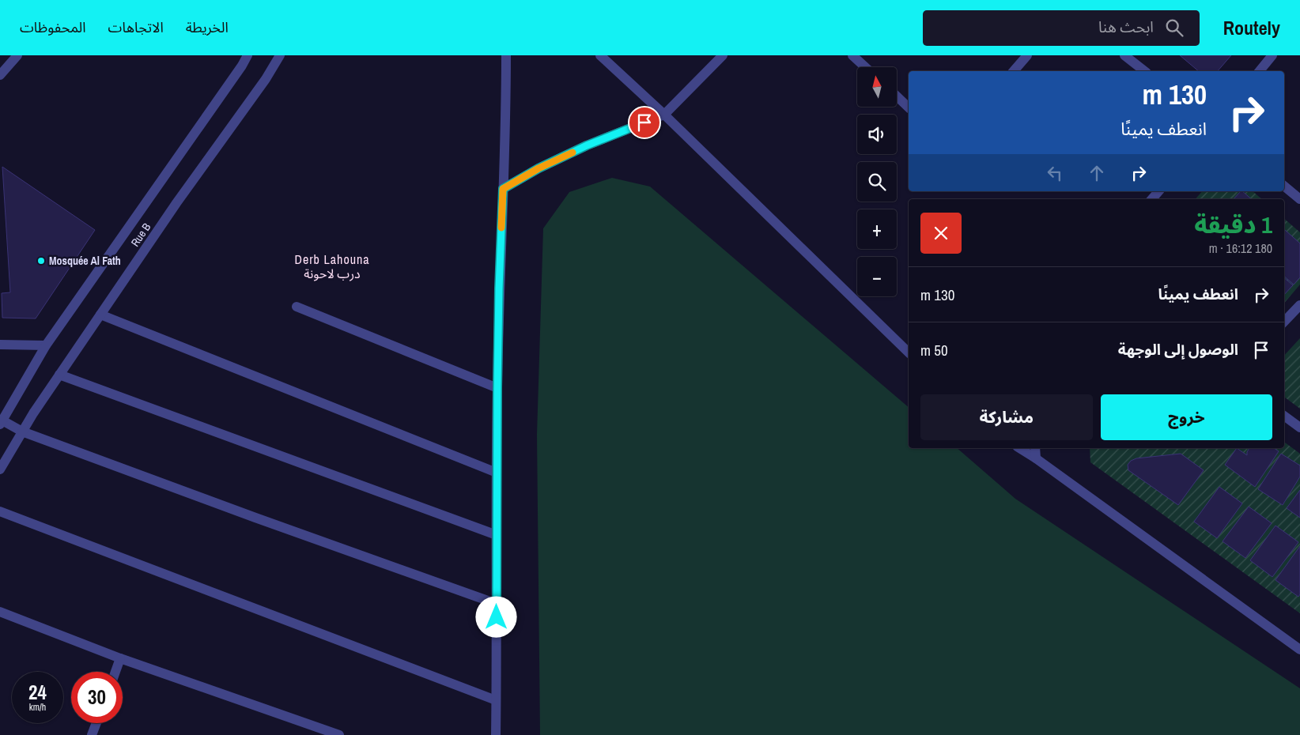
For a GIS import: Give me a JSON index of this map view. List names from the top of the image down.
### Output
{
  "streets": {
    "street": ["Rue B"]
  },
  "districts": ["Derb Lahouna درب لاحونة"],
  "places": ["Mosquée Al Fath"],
  "north": "top",
  "page": {
    "header": "Routely",
    "search": "ابحث هنا",
    "nav": ["الخريطة", "الاتجاهات", "المحفوظات"],
    "map_buttons": ["+", "−"],
    "turn": ["130 m", "انعطف يمينًا"],
    "heading": ["1 دقيقة", "180 m · 16:12"],
    "list": [
      {
        "name": "انعطف يمينًا",
        "value": "130 m"
      },
      {
        "name": "الوصول إلى الوجهة",
        "value": "50 m"
      }
    ],
    "buttons": ["خروج", "مشاركة"],
    "speed": "24 km/h",
    "limit": "30"
  }
}
